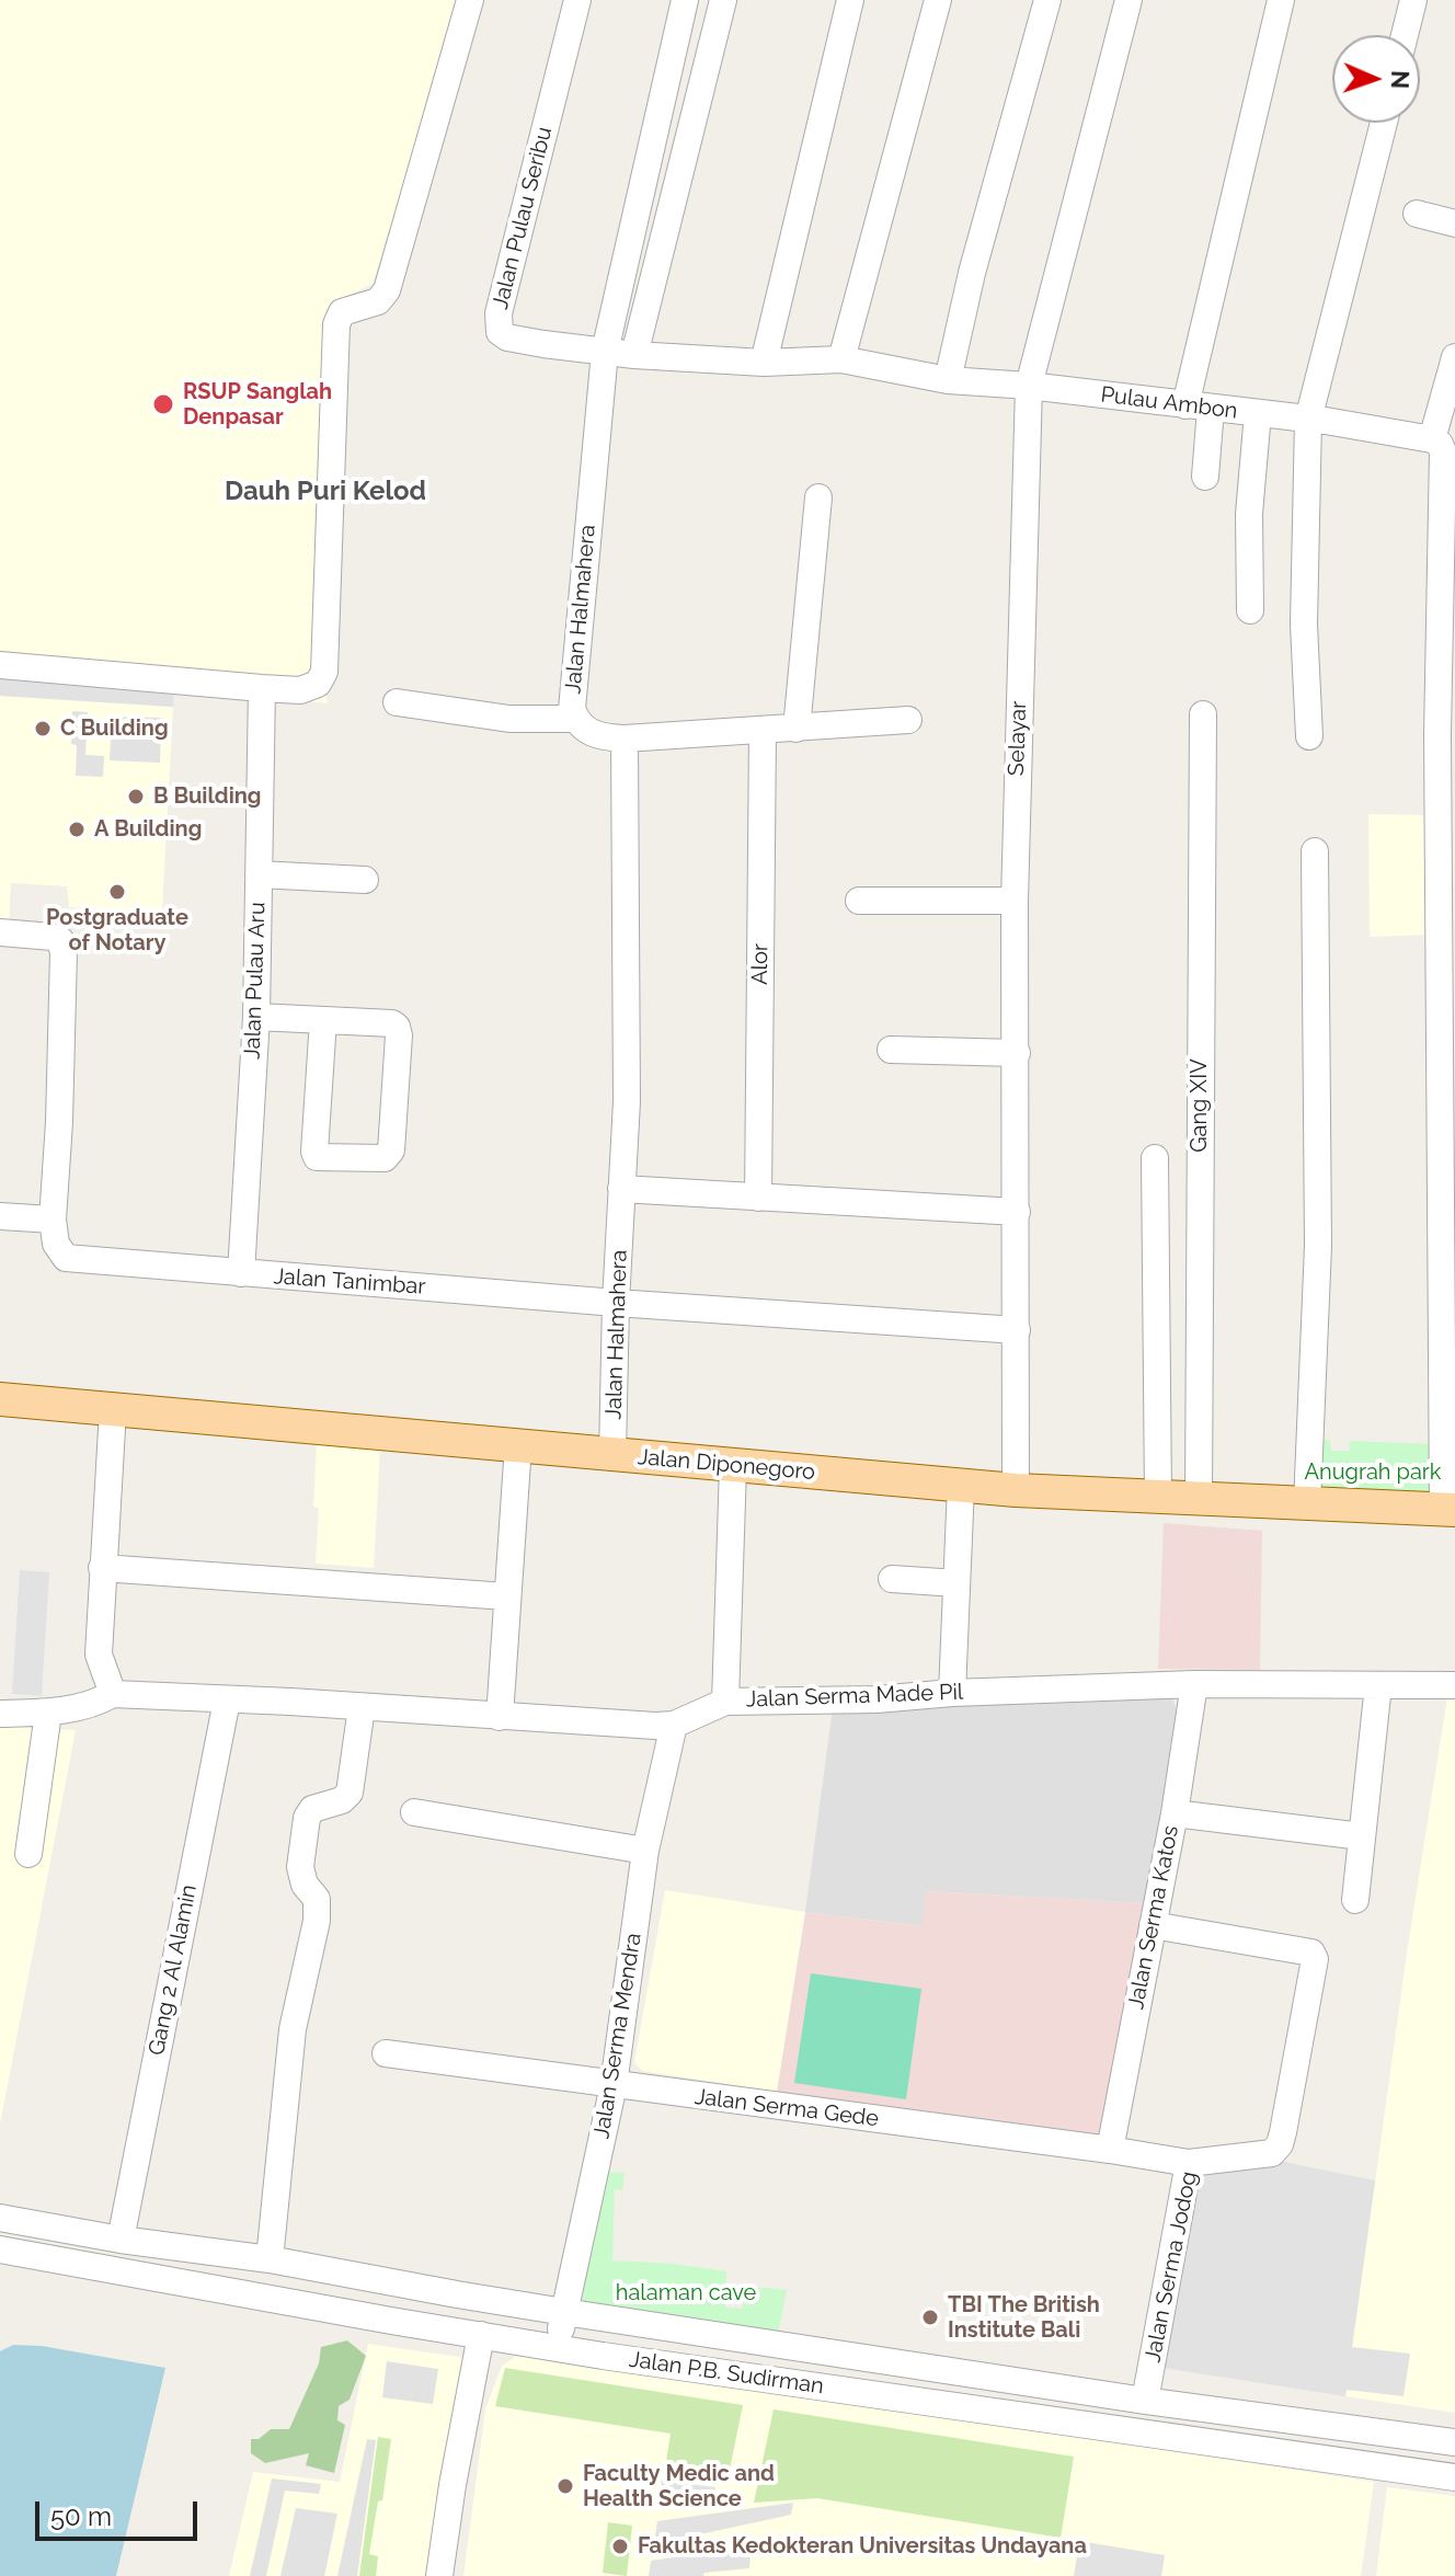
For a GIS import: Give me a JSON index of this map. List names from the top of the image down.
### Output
{
  "streets": {
    "main road": ["Jalan Diponegoro"],
    "street": [
      "Jalan Pulau Seribu",
      "Pulau Ambon",
      "Jalan Halmahera",
      "Selayar",
      "Alor",
      "Jalan Pulau Aru",
      "Gang XIV",
      "Jalan Tanimbar",
      "Jalan Serma Made Pil",
      "Jalan Serma Katos",
      "Gang 2 Al Alamin",
      "Jalan Serma Mendra",
      "Jalan Serma Gede",
      "Jalan Serma Jodog",
      "Jalan P.B. Sudirman"
    ]
  },
  "crossings": [
    ["Jalan Pulau Seribu", "Pulau Ambon"],
    ["Jalan Pulau Seribu", "Jalan Halmahera"],
    ["Pulau Ambon", "Jalan Halmahera"],
    ["Pulau Ambon", "Selayar"],
    ["Jalan Halmahera", "Jalan Tanimbar"],
    ["Jalan Halmahera", "Jalan Diponegoro"],
    ["Selayar", "Jalan Tanimbar"],
    ["Selayar", "Jalan Diponegoro"],
    ["Jalan Pulau Aru", "Jalan Tanimbar"],
    ["Gang XIV", "Jalan Diponegoro"],
    ["Jalan Serma Made Pil", "Jalan Serma Katos"],
    ["Jalan Serma Made Pil", "Gang 2 Al Alamin"],
    ["Jalan Serma Made Pil", "Jalan Serma Mendra"],
    ["Jalan Serma Katos", "Jalan Serma Gede"],
    ["Jalan Serma Katos", "Jalan Serma Jodog"],
    ["Gang 2 Al Alamin", "Jalan P.B. Sudirman"],
    ["Jalan Serma Mendra", "Jalan Serma Gede"],
    ["Jalan Serma Mendra", "Jalan P.B. Sudirman"],
    ["Jalan Serma Gede", "Jalan Serma Jodog"],
    ["Jalan Serma Jodog", "Jalan P.B. Sudirman"]
  ],
  "districts": ["Dauh Puri Kelod"],
  "parks": ["Anugrah park", "halaman cave"],
  "places": [
    "RSUP Sanglah Denpasar",
    "C Building",
    "B Building",
    "A Building",
    "Postgraduate of Notary",
    "TBI The British Institute Bali",
    "Faculty Medic and Health Science",
    "Fakultas Kedokteran Universitas Undayana"
  ],
  "scale_bar": "50 m",
  "north": "right"
}
